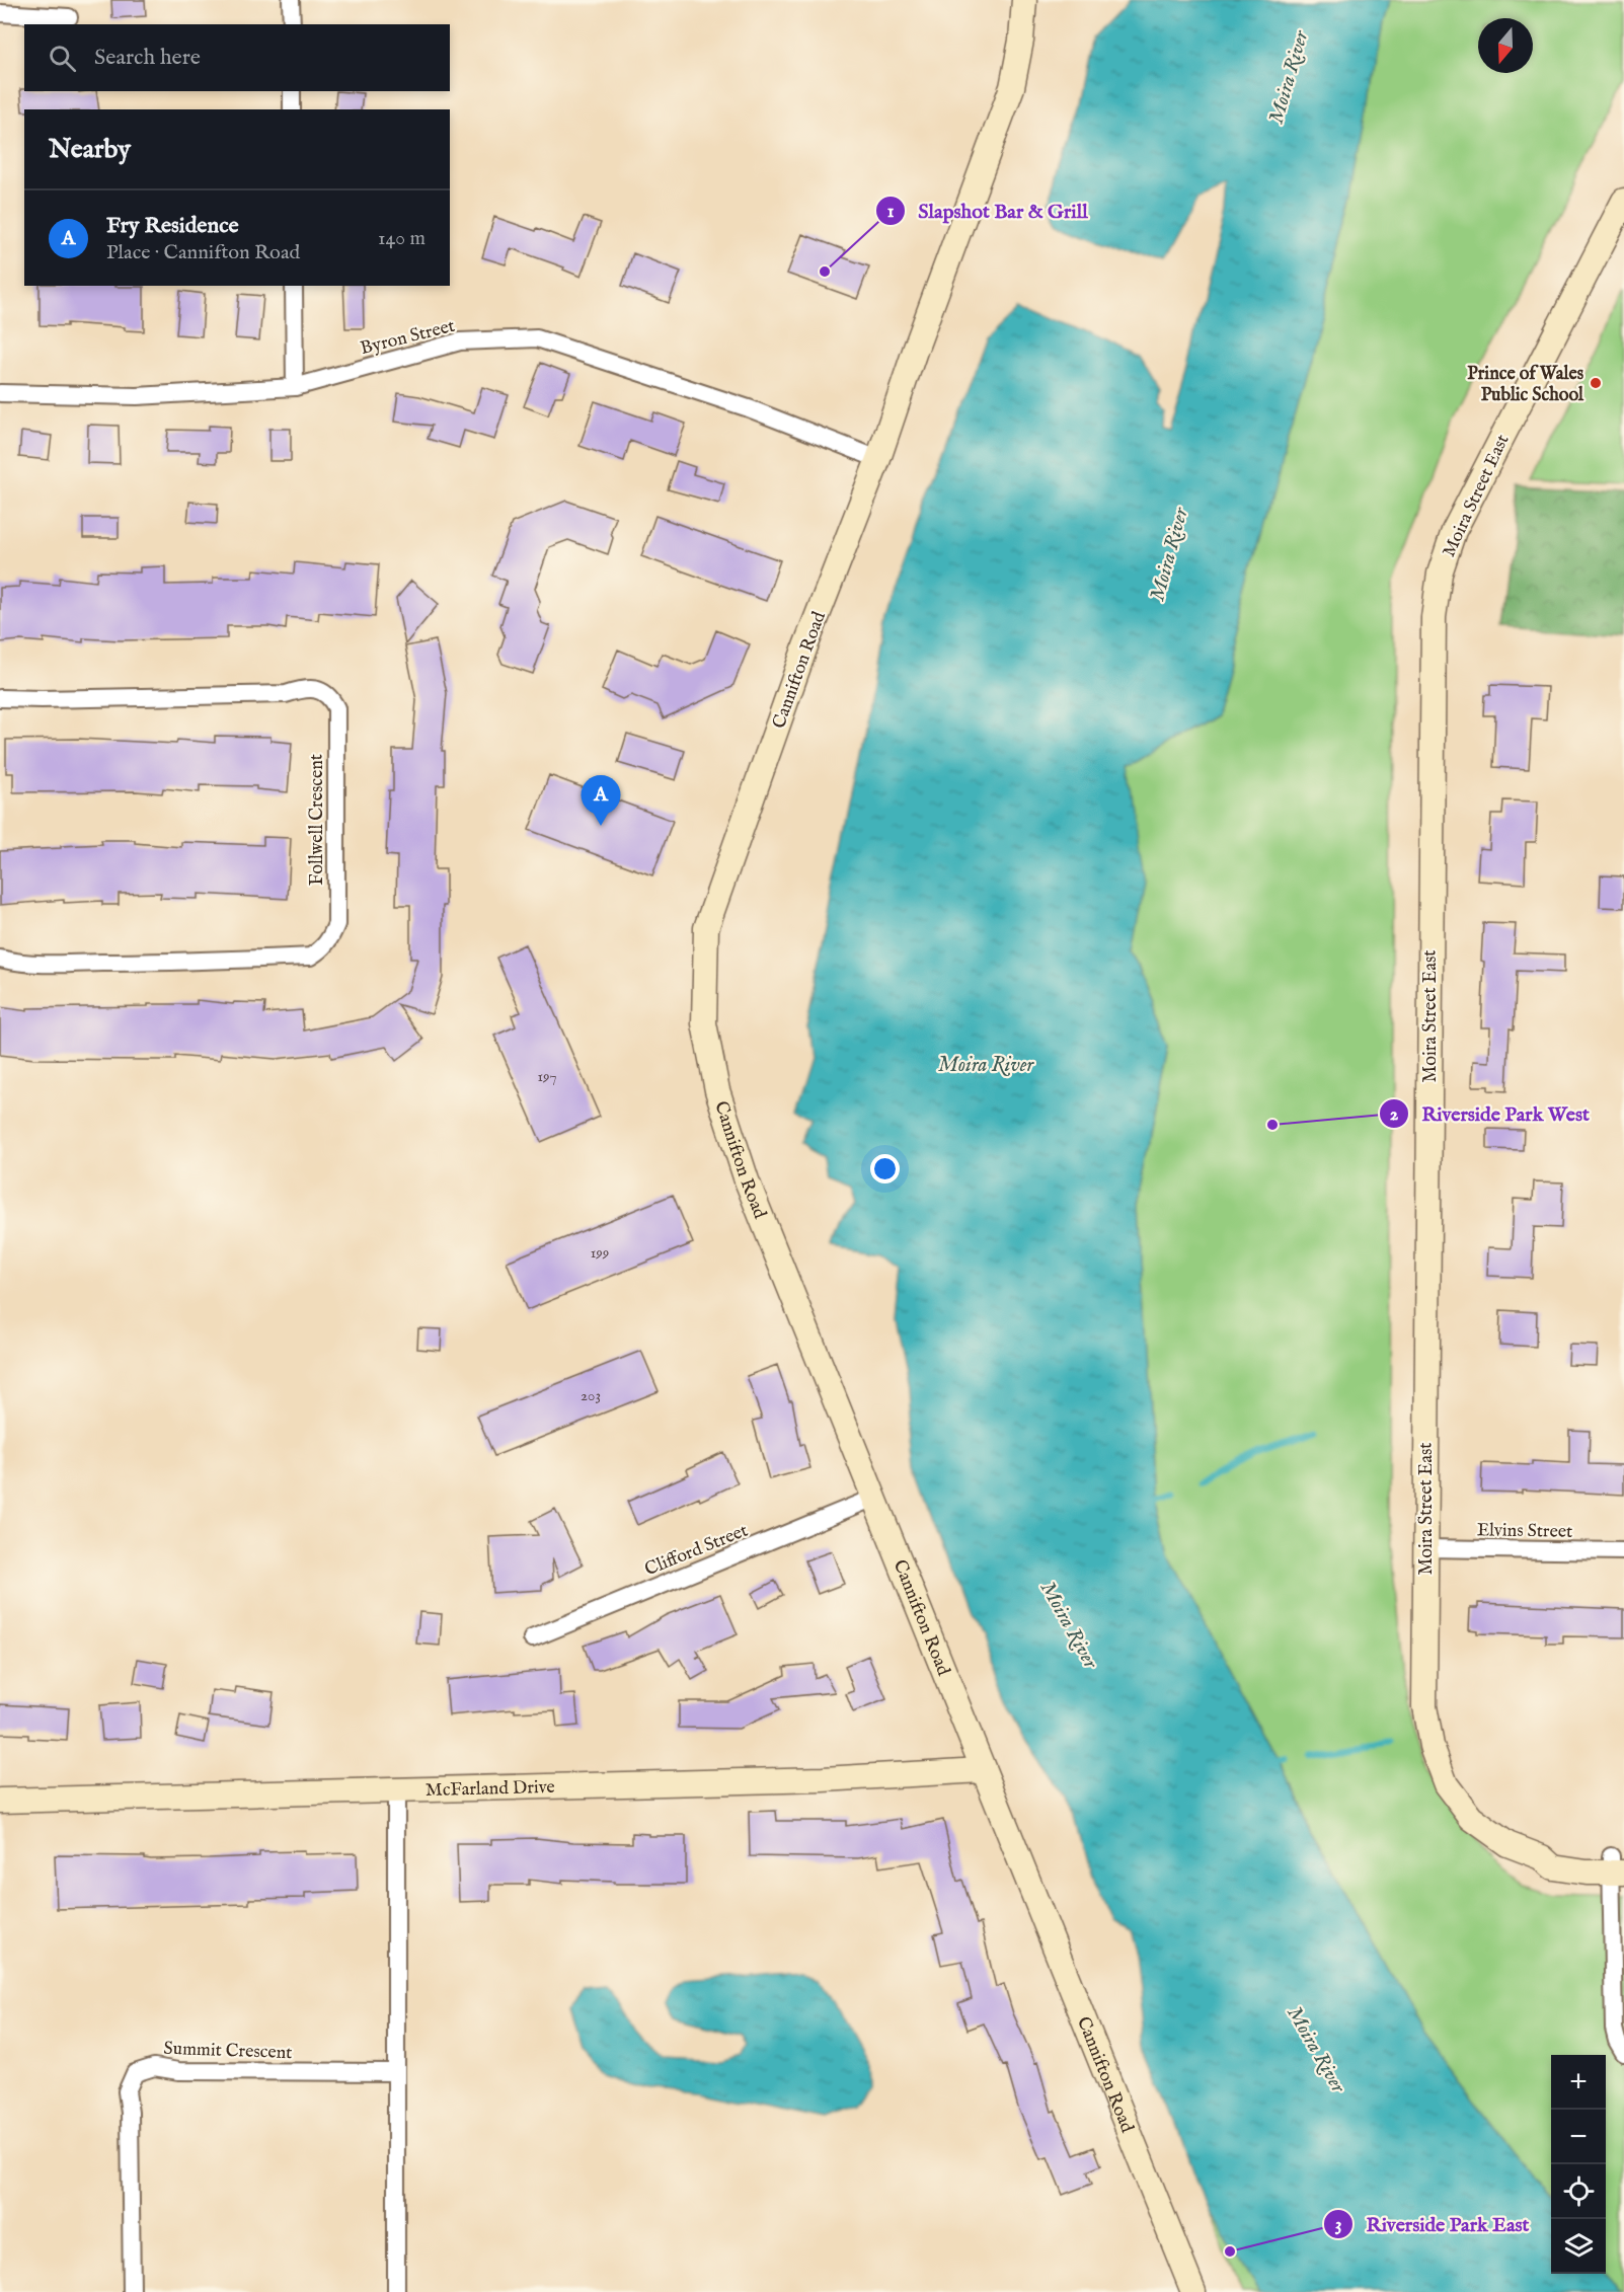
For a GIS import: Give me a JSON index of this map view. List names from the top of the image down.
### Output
{
  "streets": {
    "street": [
      "Byron Street",
      "Moira Street East",
      "Cannifton Road",
      "Follwell Crescent",
      "Elvins Street",
      "Clifford Street",
      "McFarland Drive",
      "Summit Crescent"
    ]
  },
  "crossings": [
    ["Byron Street", "Cannifton Road"],
    ["Moira Street East", "Elvins Street"],
    ["Cannifton Road", "Clifford Street"],
    ["Cannifton Road", "McFarland Drive"]
  ],
  "water": ["Moira River"],
  "places": [
    "Slapshot Bar & Grill",
    "Prince of Wales Public School",
    "Riverside Park West",
    "Riverside Park East"
  ],
  "house_numbers": ["197", "199", "203"],
  "north": "bottom",
  "page": {
    "search": "Search here",
    "heading": "Nearby",
    "list": [
      {
        "mark": "A",
        "name": "Fry Residence",
        "note": "Place · Cannifton Road",
        "value": "140 m"
      }
    ],
    "pins": "A",
    "map_buttons": ["+", "−"]
  }
}
